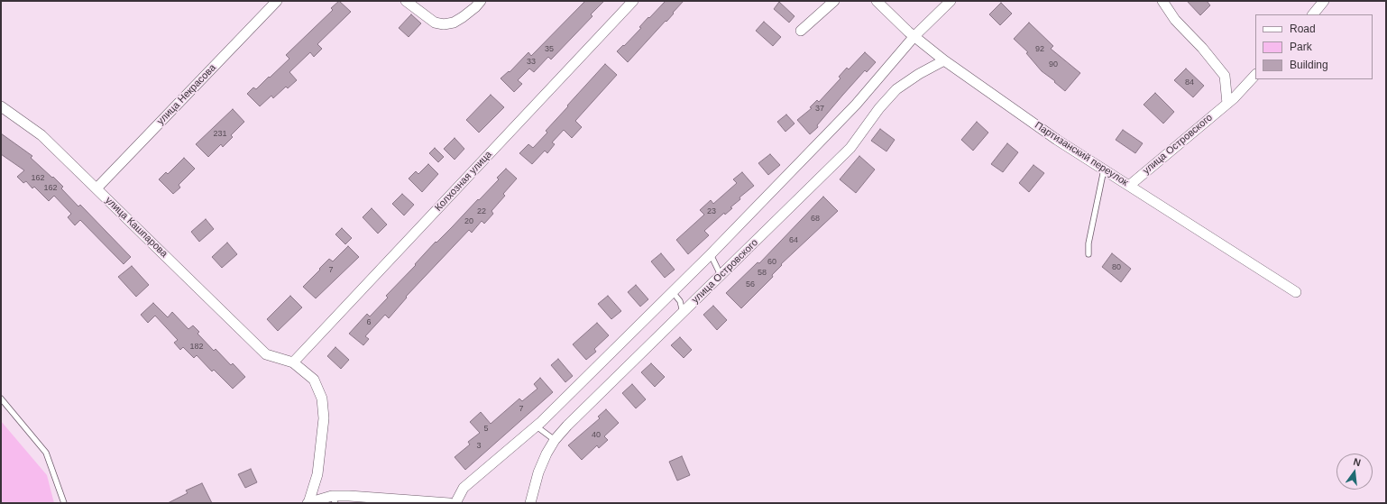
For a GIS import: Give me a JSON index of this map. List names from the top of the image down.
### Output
{
  "streets": {
    "street": [
      "улица Некрасова",
      "улица Островского",
      "Партизанский переулок",
      "Колхозная улица",
      "улица Кашпарова"
    ]
  },
  "crossings": [
    ["улица Некрасова", "улица Кашпарова"],
    ["улица Островского", "Партизанский переулок"],
    ["Колхозная улица", "улица Кашпарова"]
  ],
  "house_numbers": [
    "35",
    "92",
    "33",
    "90",
    "84",
    "37",
    "231",
    "162",
    "162",
    "22",
    "23",
    "68",
    "20",
    "64",
    "60",
    "80",
    "7",
    "58",
    "56",
    "6",
    "182",
    "7",
    "5",
    "40",
    "3"
  ],
  "legend": ["Road", "Park", "Building"],
  "north": "top"
}
